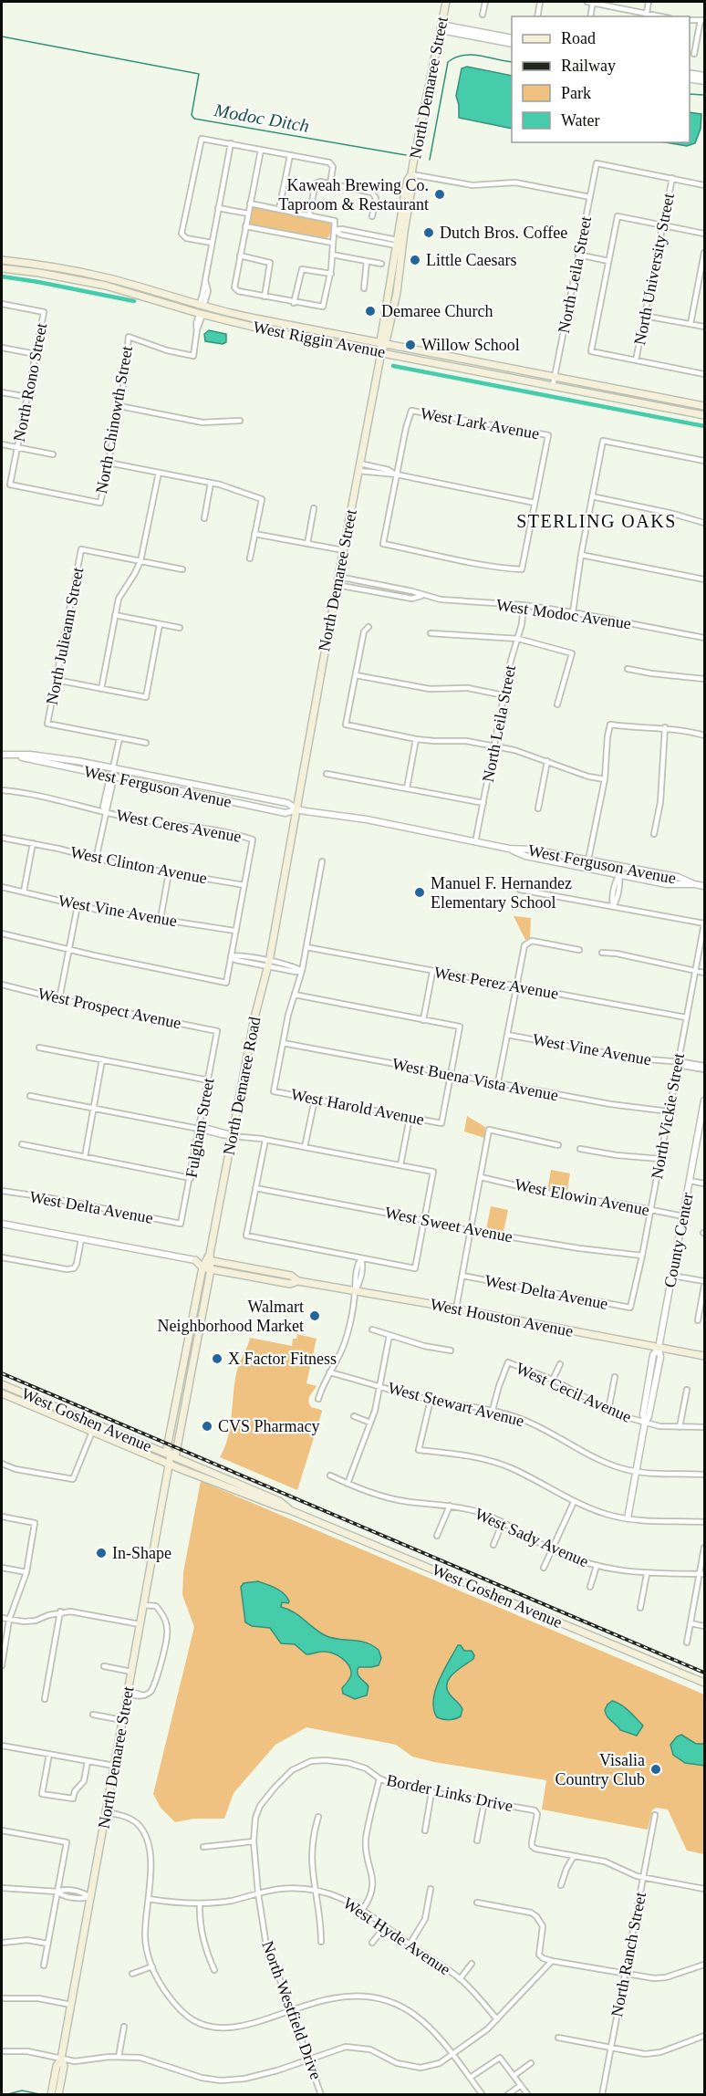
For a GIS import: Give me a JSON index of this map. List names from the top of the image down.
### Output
{
  "streets": {
    "main road": [
      "North Demaree Street",
      "West Riggin Avenue",
      "North Demaree Road",
      "West Houston Avenue",
      "West Goshen Avenue"
    ],
    "street": [
      "North University Street",
      "North Leila Street",
      "North Rono Street",
      "North Chinowth Street",
      "West Lark Avenue",
      "West Modoc Avenue",
      "North Julieann Street",
      "West Ferguson Avenue",
      "West Ceres Avenue",
      "West Clinton Avenue",
      "West Vine Avenue",
      "West Perez Avenue",
      "West Prospect Avenue",
      "West Buena Vista Avenue",
      "West Harold Avenue",
      "North Vickie Street",
      "Fulgham Street",
      "West Elowin Avenue",
      "West Delta Avenue",
      "West Sweet Avenue",
      "County Center",
      "West Cecil Avenue",
      "West Stewart Avenue",
      "West Sady Avenue",
      "Border Links Drive",
      "West Hyde Avenue",
      "North Ranch Street",
      "North Westfield Drive"
    ]
  },
  "crossings": [
    ["North Demaree Street", "West Riggin Avenue"],
    ["North Demaree Street", "West Modoc Avenue"],
    ["North Demaree Street", "West Ferguson Avenue"],
    ["North Demaree Street", "North Demaree Road"],
    ["North Demaree Street", "West Houston Avenue"],
    ["North Demaree Street", "West Goshen Avenue"],
    ["North University Street", "North Leila Street"],
    ["North Leila Street", "West Riggin Avenue"],
    ["North Leila Street", "West Modoc Avenue"],
    ["North Leila Street", "West Ferguson Avenue"],
    ["West Riggin Avenue", "North Chinowth Street"],
    ["North Rono Street", "North Chinowth Street"],
    ["West Ferguson Avenue", "North Demaree Road"],
    ["West Ceres Avenue", "West Clinton Avenue"],
    ["West Vine Avenue", "North Vickie Street"],
    ["West Perez Avenue", "North Vickie Street"],
    ["West Prospect Avenue", "Fulgham Street"],
    ["West Buena Vista Avenue", "West Harold Avenue"],
    ["West Buena Vista Avenue", "North Vickie Street"],
    ["North Demaree Road", "West Houston Avenue"],
    ["North Vickie Street", "West Elowin Avenue"],
    ["North Vickie Street", "West Delta Avenue"],
    ["North Vickie Street", "West Sweet Avenue"],
    ["Fulgham Street", "West Delta Avenue"],
    ["West Elowin Avenue", "County Center"],
    ["County Center", "West Houston Avenue"],
    ["County Center", "West Cecil Avenue"],
    ["County Center", "West Stewart Avenue"],
    ["West Cecil Avenue", "West Stewart Avenue"],
    ["Border Links Drive", "West Hyde Avenue"],
    ["Border Links Drive", "North Ranch Street"],
    ["Border Links Drive", "North Westfield Drive"],
    ["West Hyde Avenue", "North Westfield Drive"]
  ],
  "districts": ["STERLING OAKS"],
  "water": ["Modoc Ditch"],
  "places": [
    "Kaweah Brewing Co. Taproom & Restaurant",
    "Dutch Bros. Coffee",
    "Little Caesars",
    "Demaree Church",
    "Willow School",
    "Manuel F. Hernandez Elementary School",
    "Walmart Neighborhood Market",
    "X Factor Fitness",
    "CVS Pharmacy",
    "In-Shape",
    "Visalia Country Club"
  ],
  "legend": [
    "Road",
    "Railway",
    "Park",
    "Water"
  ]
}
